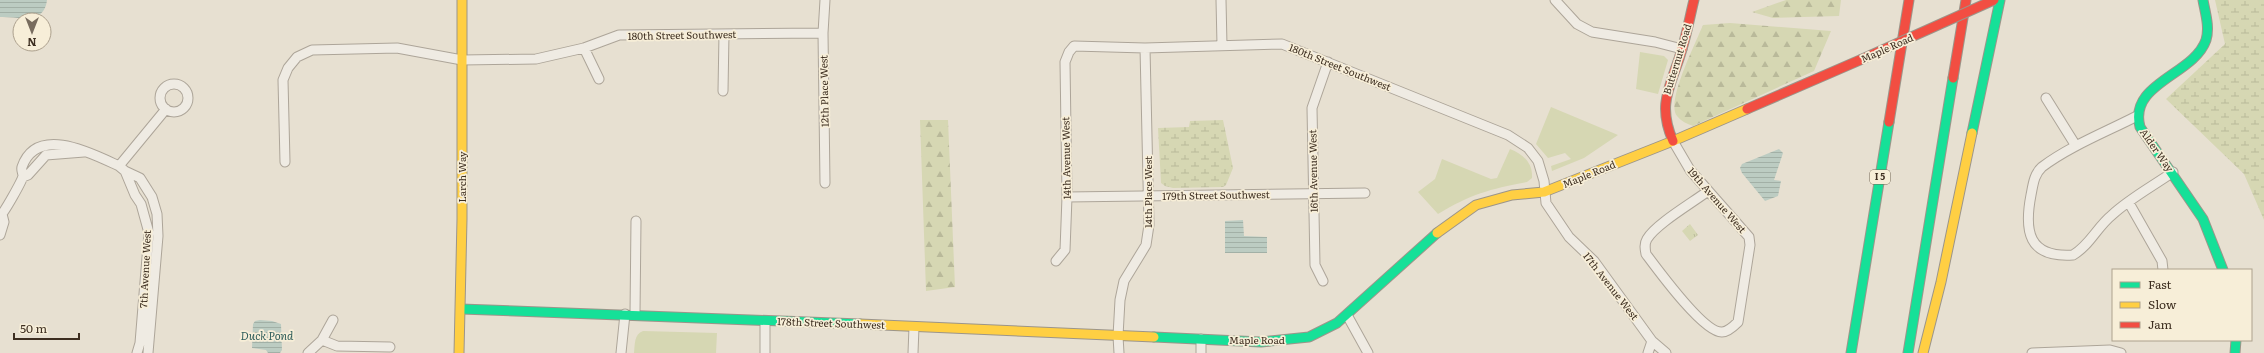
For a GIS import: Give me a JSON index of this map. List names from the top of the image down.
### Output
{
  "streets": {
    "main road": [
      "Maple Road",
      "Butternut Road",
      "Alder Way",
      "Larch Way",
      "I 5",
      "178th Street Southwest"
    ],
    "street": [
      "180th Street Southwest",
      "12th Place West",
      "14th Avenue West",
      "16th Avenue West",
      "14th Place West",
      "179th Street Southwest",
      "19th Avenue West",
      "7th Avenue West",
      "17th Avenue West"
    ]
  },
  "crossings": [
    ["180th Street Southwest", "Maple Road"],
    ["180th Street Southwest", "12th Place West"],
    ["180th Street Southwest", "14th Avenue West"],
    ["180th Street Southwest", "16th Avenue West"],
    ["180th Street Southwest", "Larch Way"],
    ["180th Street Southwest", "14th Place West"],
    ["180th Street Southwest", "17th Avenue West"],
    ["Maple Road", "Butternut Road"],
    ["Maple Road", "19th Avenue West"],
    ["Maple Road", "17th Avenue West"],
    ["Maple Road", "178th Street Southwest"],
    ["Butternut Road", "19th Avenue West"],
    ["14th Avenue West", "179th Street Southwest"],
    ["16th Avenue West", "179th Street Southwest"],
    ["Larch Way", "178th Street Southwest"],
    ["14th Place West", "179th Street Southwest"],
    ["14th Place West", "178th Street Southwest"]
  ],
  "water": ["Duck Pond"],
  "legend": ["Fast", "Slow", "Jam"],
  "scale_bar": "50 m",
  "north": "bottom"
}
